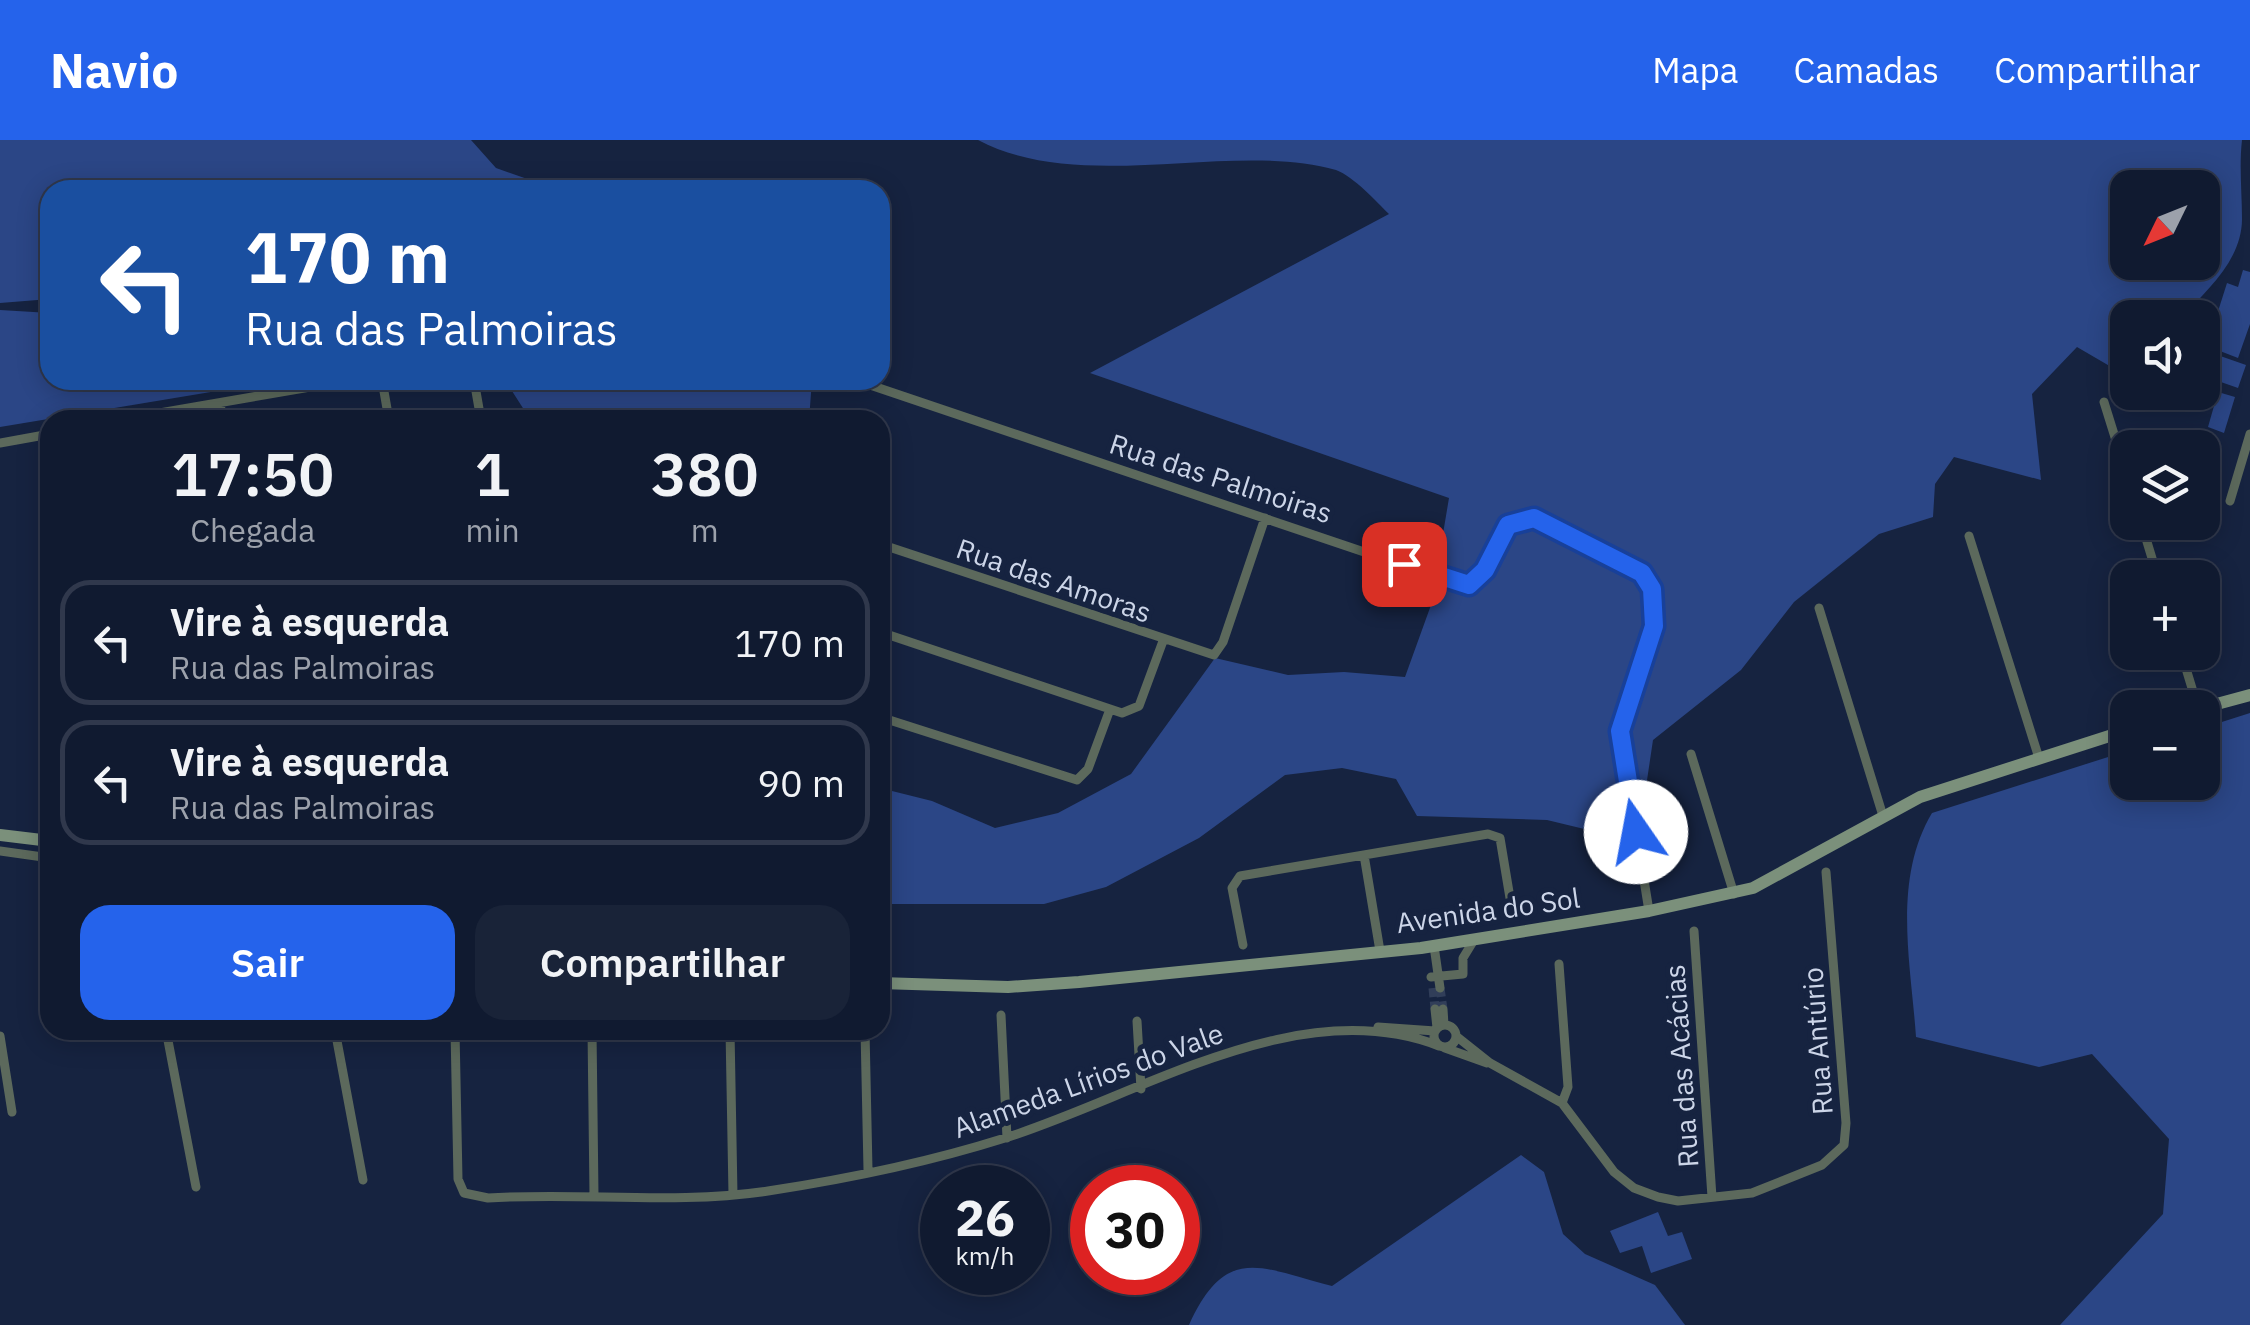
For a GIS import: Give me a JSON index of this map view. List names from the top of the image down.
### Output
{
  "streets": {
    "street": [
      "Rua das Palmoiras",
      "Rua das Amoras",
      "Avenida do Sol",
      "Rua Antúrio",
      "Rua das Acácias",
      "Alameda Lírios do Vale"
    ]
  },
  "crossings": [
    ["Rua das Palmoiras", "Rua das Amoras"],
    ["Rua das Palmoiras", "Avenida do Sol"],
    ["Rua Antúrio", "Rua das Acácias"],
    ["Rua Antúrio", "Alameda Lírios do Vale"]
  ],
  "north": "bottom left",
  "page": {
    "header": "Navio",
    "nav": ["Mapa", "Camadas", "Compartilhar"],
    "map_buttons": ["+", "−"],
    "turn": ["170 m", "Rua das Palmoiras"],
    "eta": [
      "17:50",
      "Chegada",
      "1",
      "min",
      "380",
      "m"
    ],
    "list": [
      {
        "name": "Vire à esquerda",
        "note": "Rua das Palmoiras",
        "value": "170 m"
      },
      {
        "name": "Vire à esquerda",
        "note": "Rua das Palmoiras",
        "value": "90 m"
      }
    ],
    "buttons": ["Sair", "Compartilhar"],
    "speed": "26 km/h",
    "limit": "30"
  }
}
